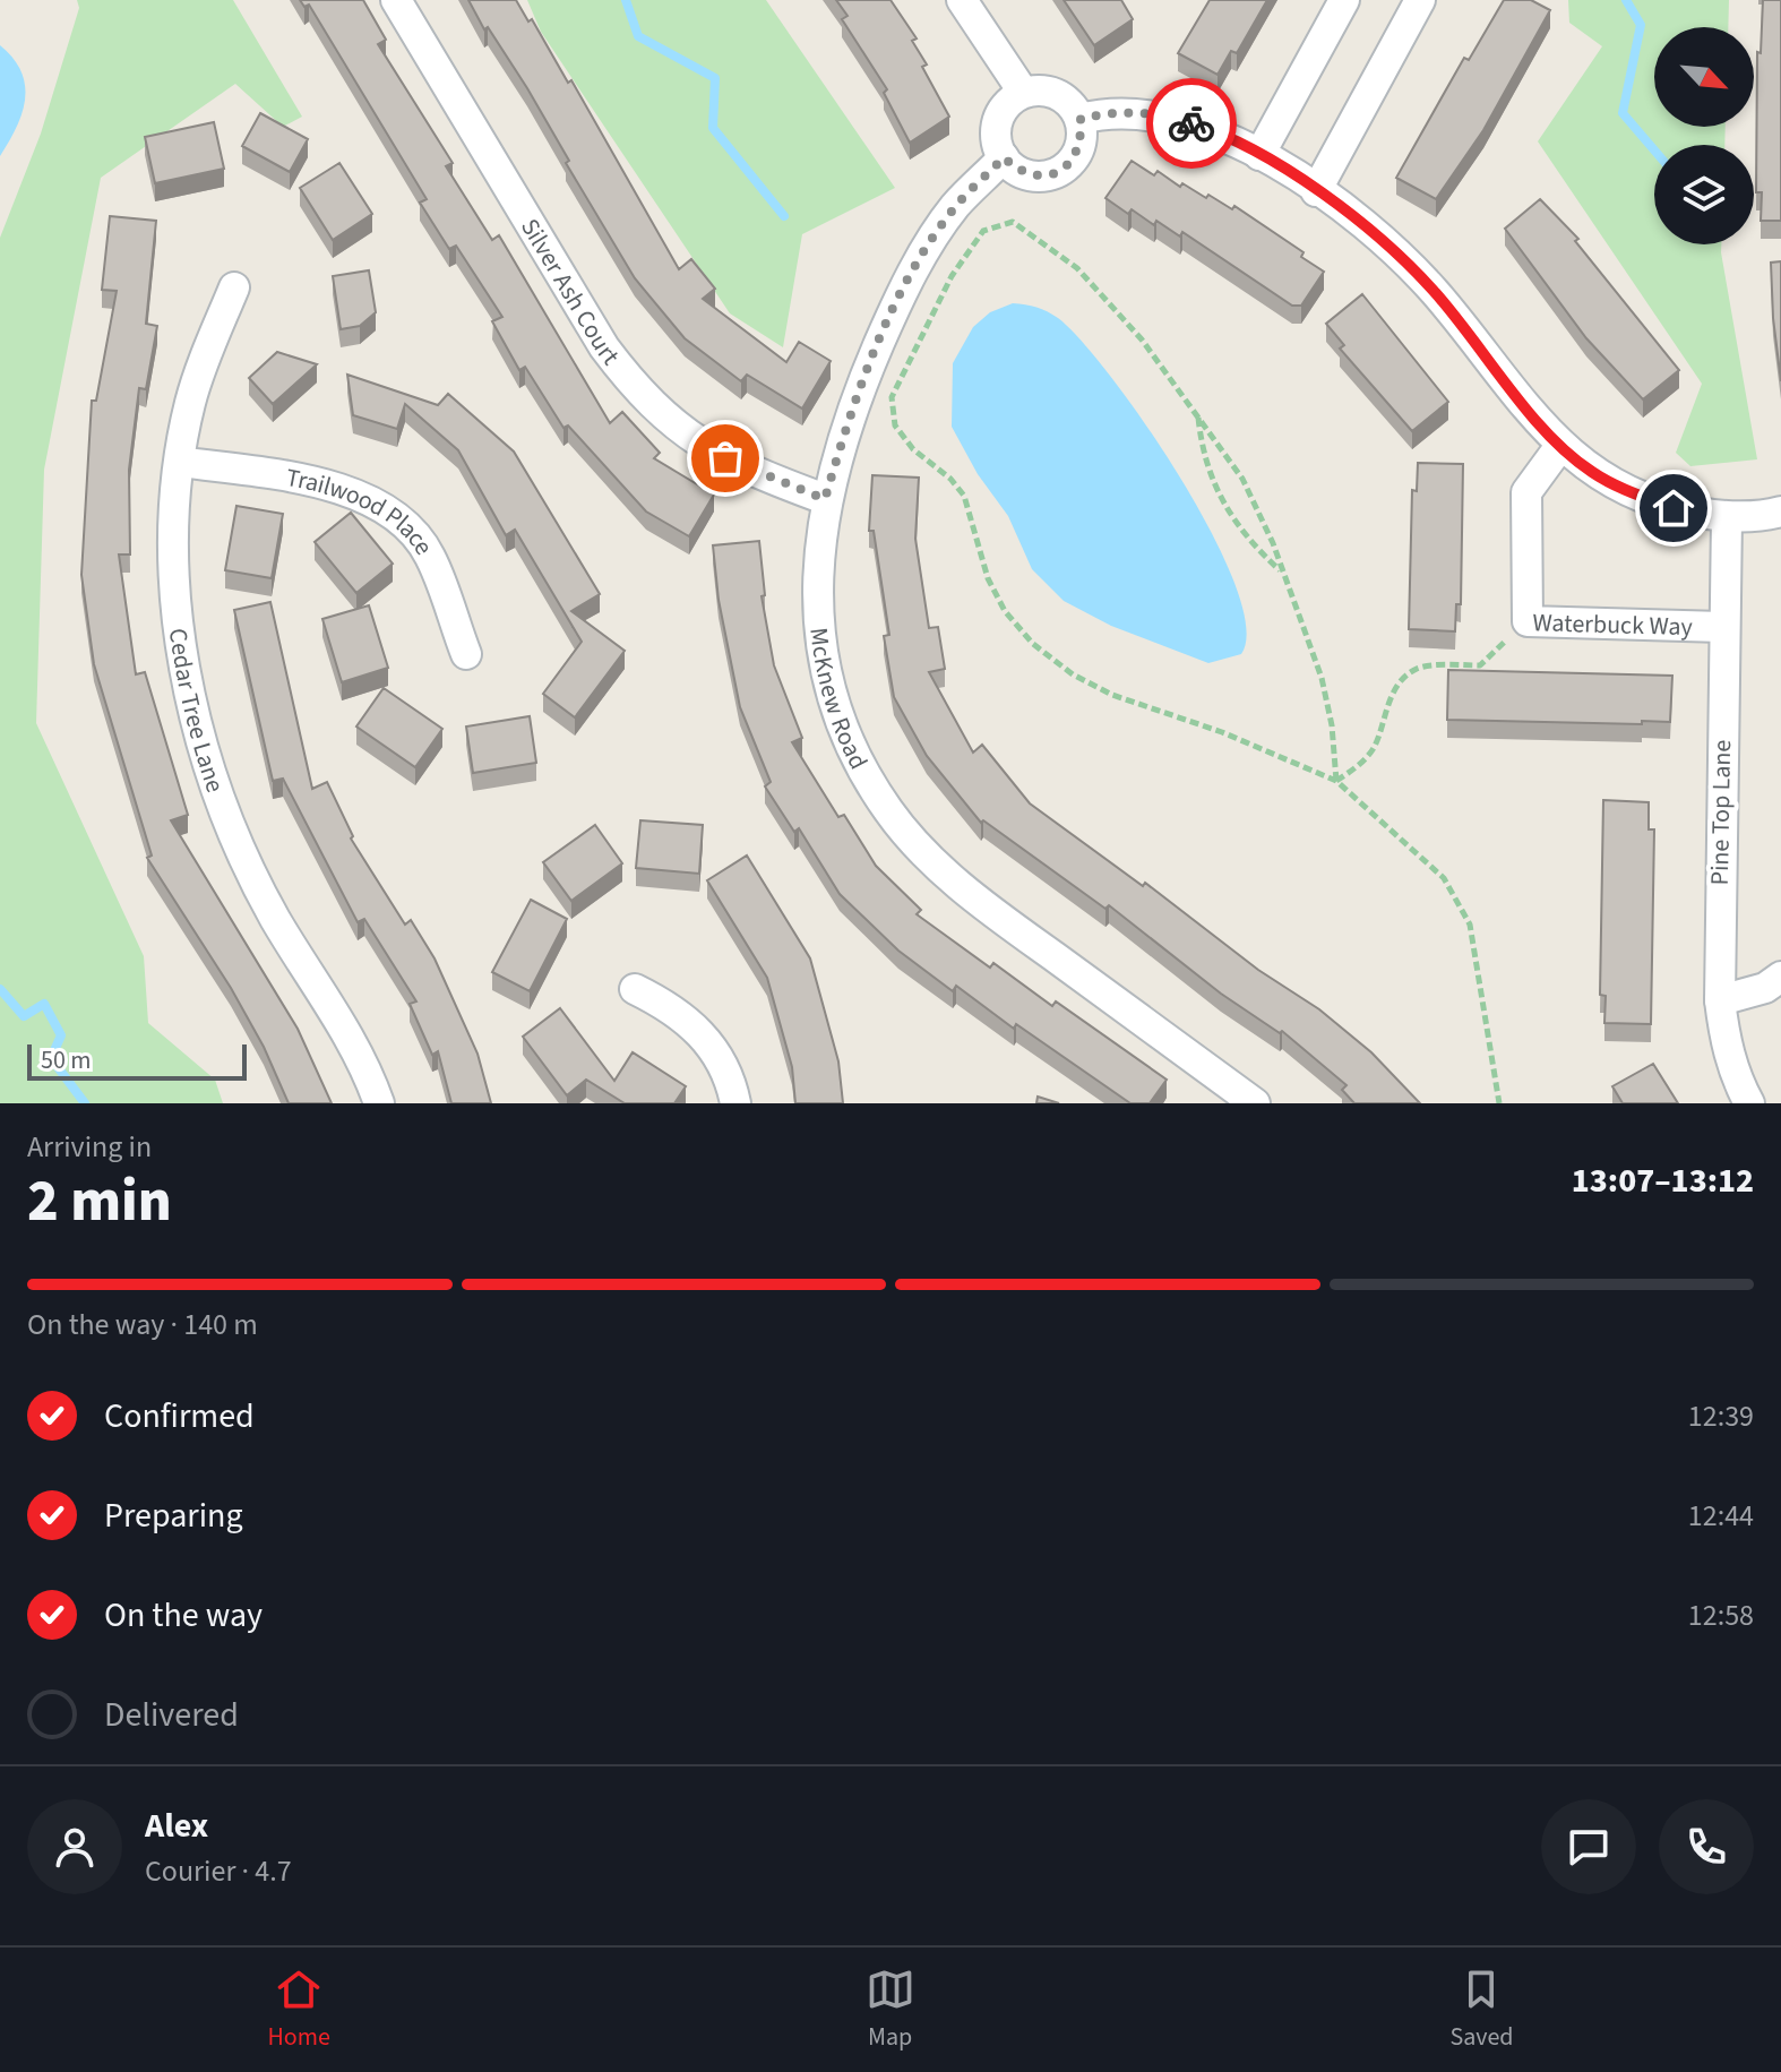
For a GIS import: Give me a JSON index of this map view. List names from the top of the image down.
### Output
{
  "streets": {
    "street": [
      "Silver Ash Court",
      "Trailwood Place",
      "Waterbuck Way",
      "McKnew Road",
      "Cedar Tree Lane",
      "Pine Top Lane"
    ]
  },
  "crossings": [
    ["Silver Ash Court", "McKnew Road"],
    ["Trailwood Place", "Cedar Tree Lane"],
    ["Waterbuck Way", "Pine Top Lane"]
  ],
  "scale_bar": "50 m",
  "north": "bottom right",
  "page": {
    "scale": "50 m",
    "heading": ["2 min", "Arriving in", "13:07–13:12"],
    "panel": ["Alex", "Courier · 4.7"],
    "bar": "On the way · 140 m",
    "list": [
      ["Confirmed", "12:39"],
      ["Preparing", "12:44"],
      ["On the way", "12:58"],
      "Delivered"
    ],
    "tabs": ["Home", "Map", "Saved"]
  }
}
